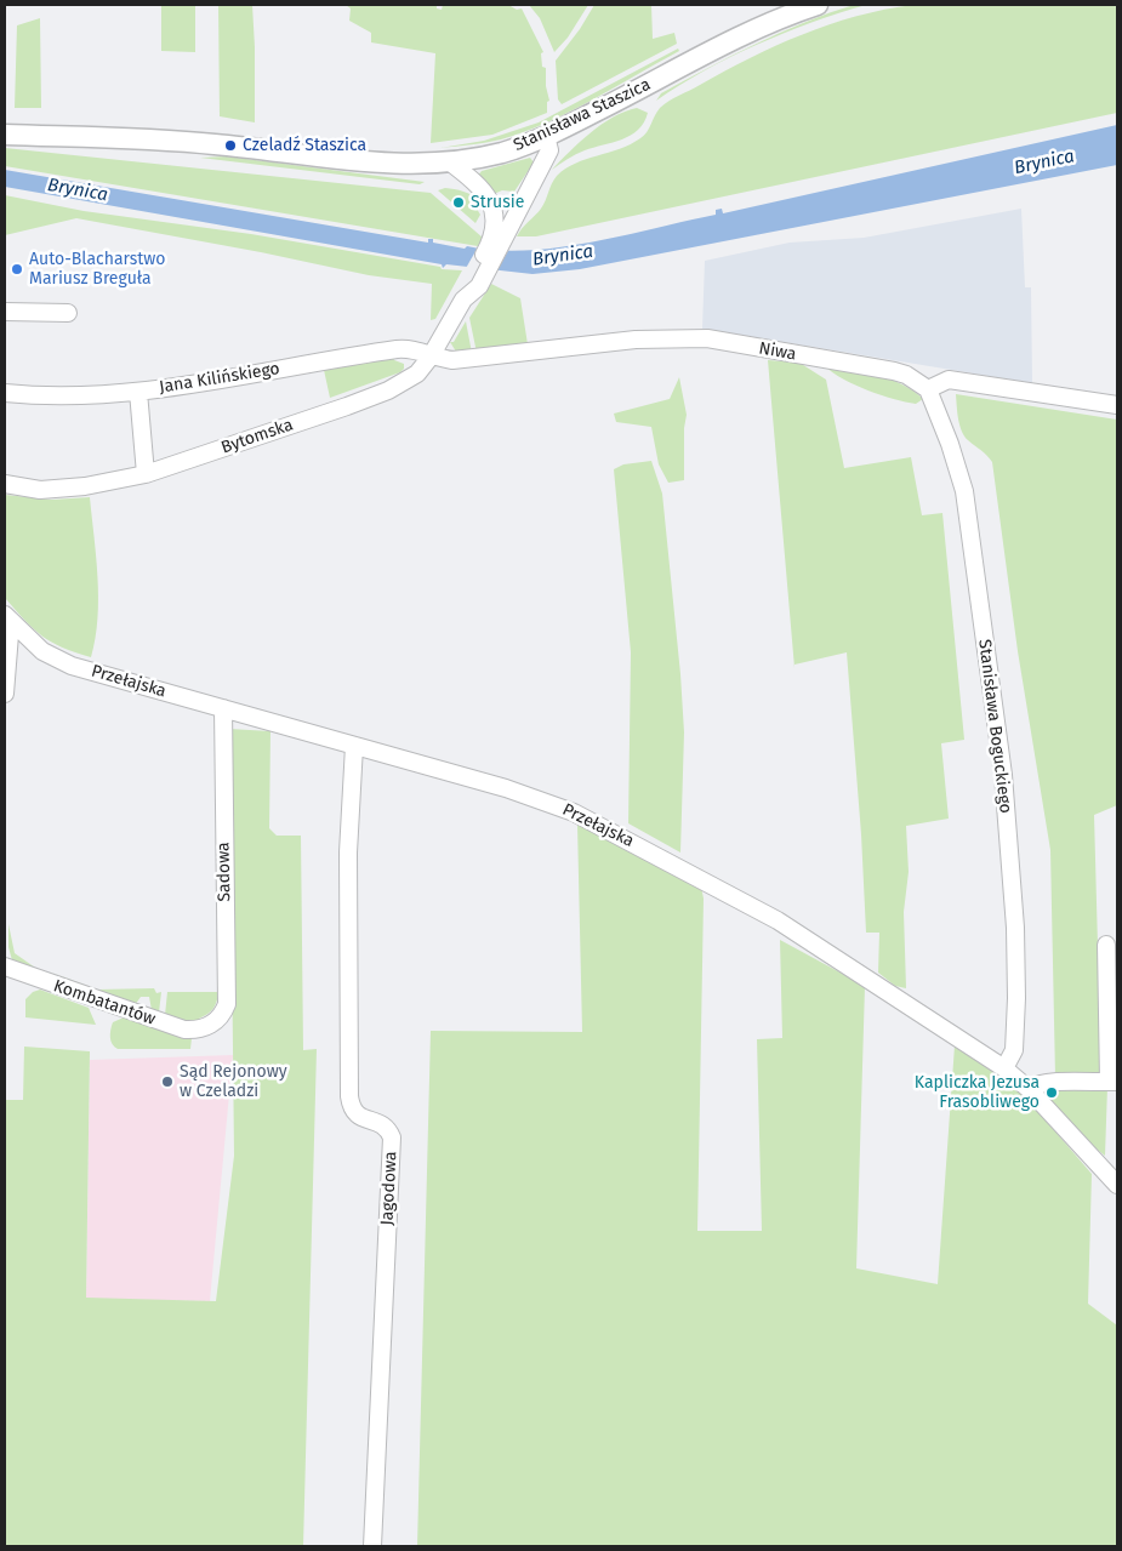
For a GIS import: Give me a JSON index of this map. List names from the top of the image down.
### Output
{
  "streets": {
    "main road": ["Stanisława Staszica"],
    "street": [
      "Niwa",
      "Jana Kilińskiego",
      "Bytomska",
      "Przełajska",
      "Stanisława Boguckiego",
      "Sadowa",
      "Kombatantów",
      "Jagodowa"
    ]
  },
  "crossings": [
    ["Stanisława Staszica", "Bytomska"],
    ["Niwa", "Jana Kilińskiego"],
    ["Niwa", "Bytomska"],
    ["Niwa", "Stanisława Boguckiego"],
    ["Jana Kilińskiego", "Bytomska"],
    ["Przełajska", "Stanisława Boguckiego"],
    ["Przełajska", "Sadowa"],
    ["Przełajska", "Jagodowa"],
    ["Sadowa", "Kombatantów"]
  ],
  "water": ["Brynica"],
  "places": [
    "Czeladź Staszica",
    "Strusie",
    "Auto-Blacharstwo Mariusz Breguła",
    "Sąd Rejonowy w Czeladzi",
    "Kapliczka Jezusa Frasobliwego"
  ]
}
